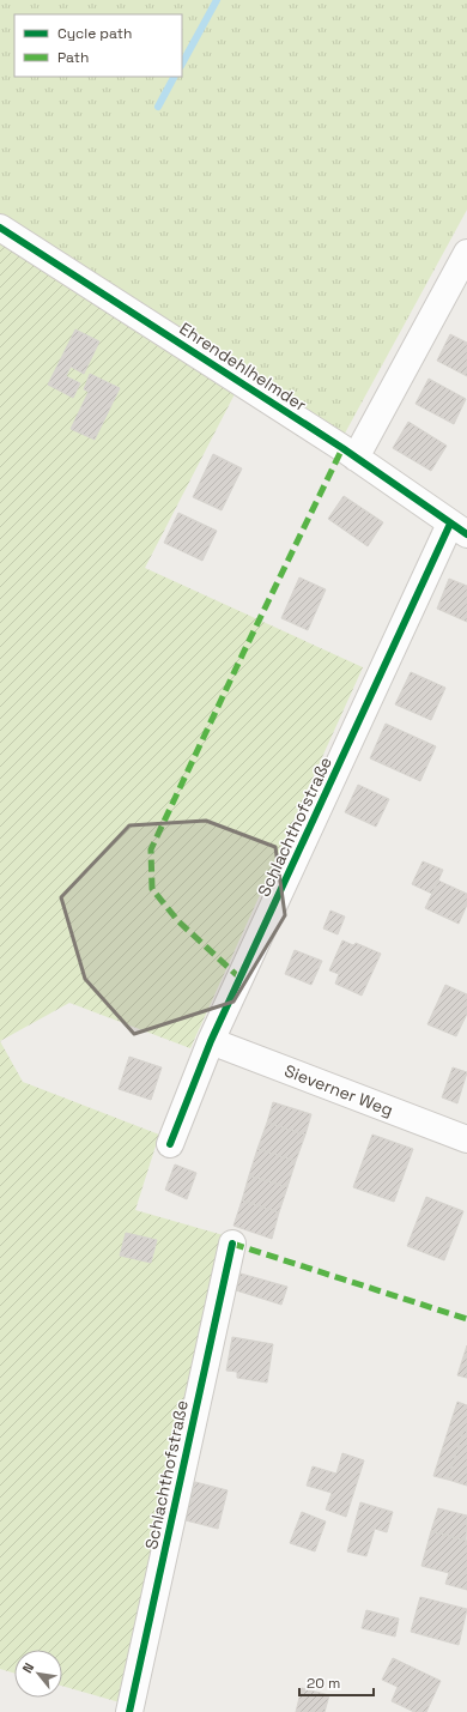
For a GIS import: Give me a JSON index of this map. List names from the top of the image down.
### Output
{
  "streets": {
    "street": ["Ehrendehlhelmder", "Schlachthofstraße", "Sieverner Weg"]
  },
  "crossings": [
    ["Ehrendehlhelmder", "Schlachthofstraße"],
    ["Schlachthofstraße", "Sieverner Weg"]
  ],
  "legend": ["Cycle path", "Path"],
  "scale_bar": "20 m",
  "north": "top left"
}
